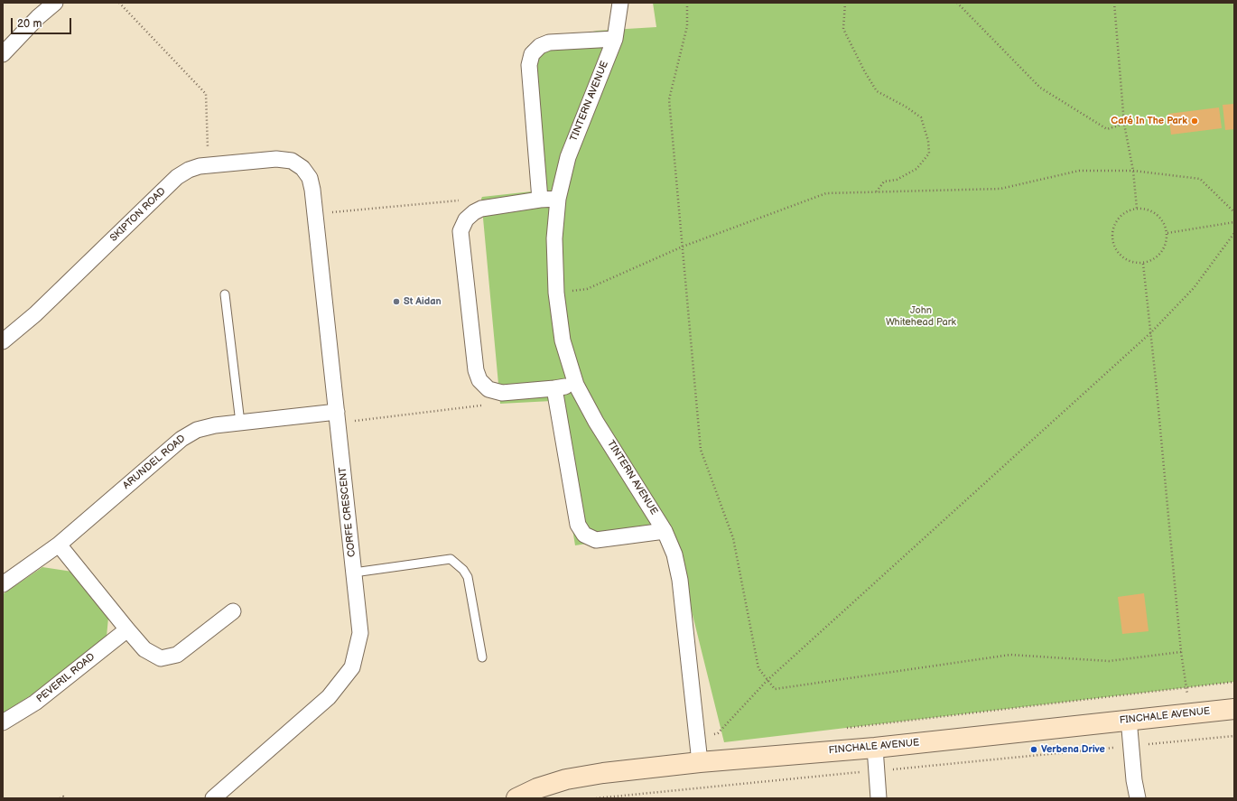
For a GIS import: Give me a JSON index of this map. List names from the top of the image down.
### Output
{
  "streets": {
    "street": [
      "TINTERN AVENUE",
      "SKIPTON ROAD",
      "ARUNDEL ROAD",
      "CORFE CRESCENT",
      "PEVERIL ROAD",
      "FINCHALE AVENUE"
    ]
  },
  "crossings": [
    ["TINTERN AVENUE", "FINCHALE AVENUE"],
    ["SKIPTON ROAD", "CORFE CRESCENT"],
    ["ARUNDEL ROAD", "CORFE CRESCENT"]
  ],
  "parks": ["John Whitehead Park"],
  "places": ["Café In The Park", "St Aidan", "Verbena Drive"],
  "scale_bar": "20 m"
}
